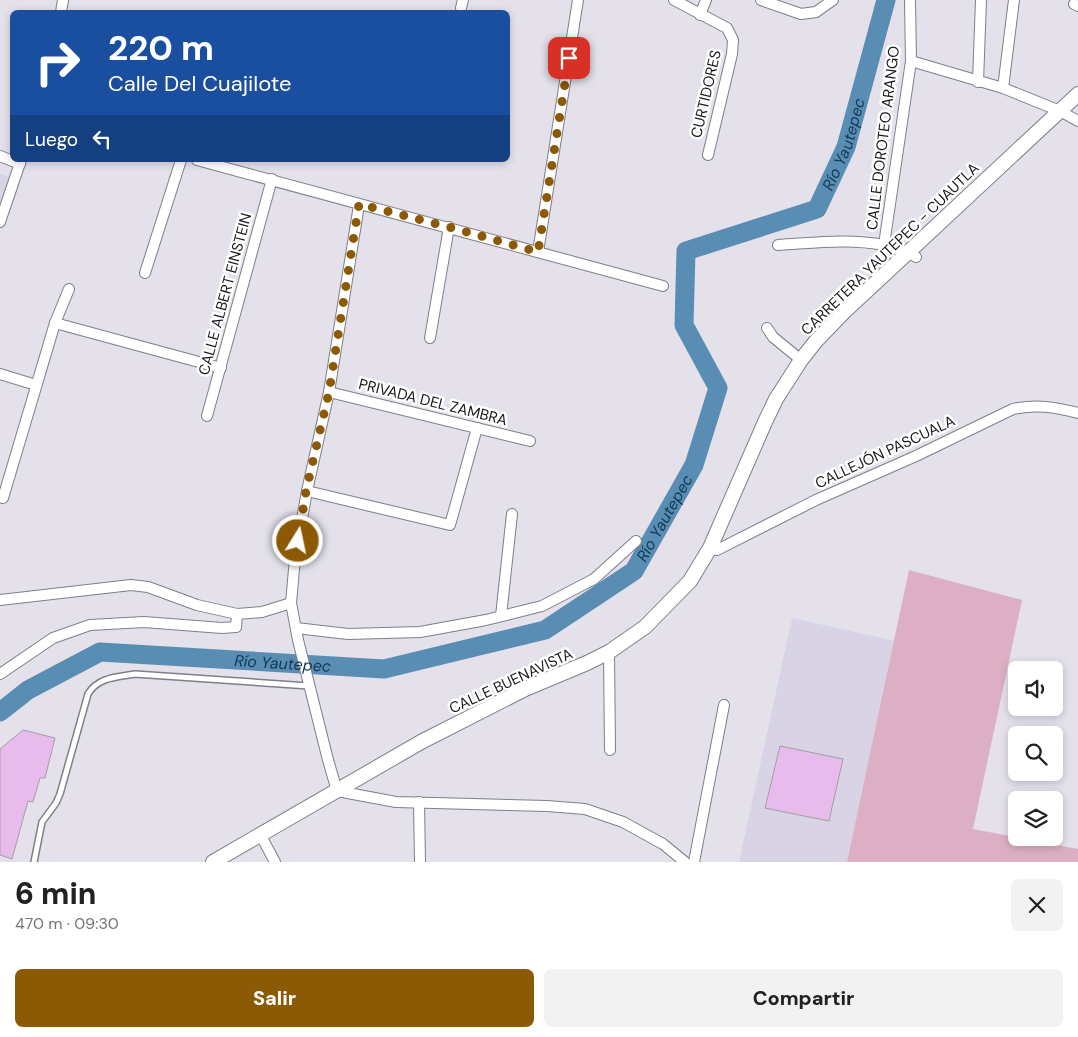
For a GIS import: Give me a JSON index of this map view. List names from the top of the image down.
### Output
{
  "streets": {
    "main road": ["CARRETERA YAUTEPEC - CUAUTLA", "CALLE BUENAVISTA"],
    "street": [
      "CURTIDORES",
      "CALLE DOROTEO ARANGO",
      "CALLE ALBERT EINSTEIN",
      "PRIVADA DEL ZAMBRA",
      "CALLEJÓN PASCUALA"
    ]
  },
  "crossings": [
    ["CALLE DOROTEO ARANGO", "CARRETERA YAUTEPEC - CUAUTLA"],
    ["CARRETERA YAUTEPEC - CUAUTLA", "CALLEJÓN PASCUALA"],
    ["CARRETERA YAUTEPEC - CUAUTLA", "CALLE BUENAVISTA"]
  ],
  "water": ["Río Yautepec"],
  "page": {
    "turn": ["220 m", "Calle Del Cuajilote"],
    "then": "Luego",
    "heading": ["6 min", "470 m · 09:30"],
    "buttons": ["Salir", "Compartir"]
  }
}
